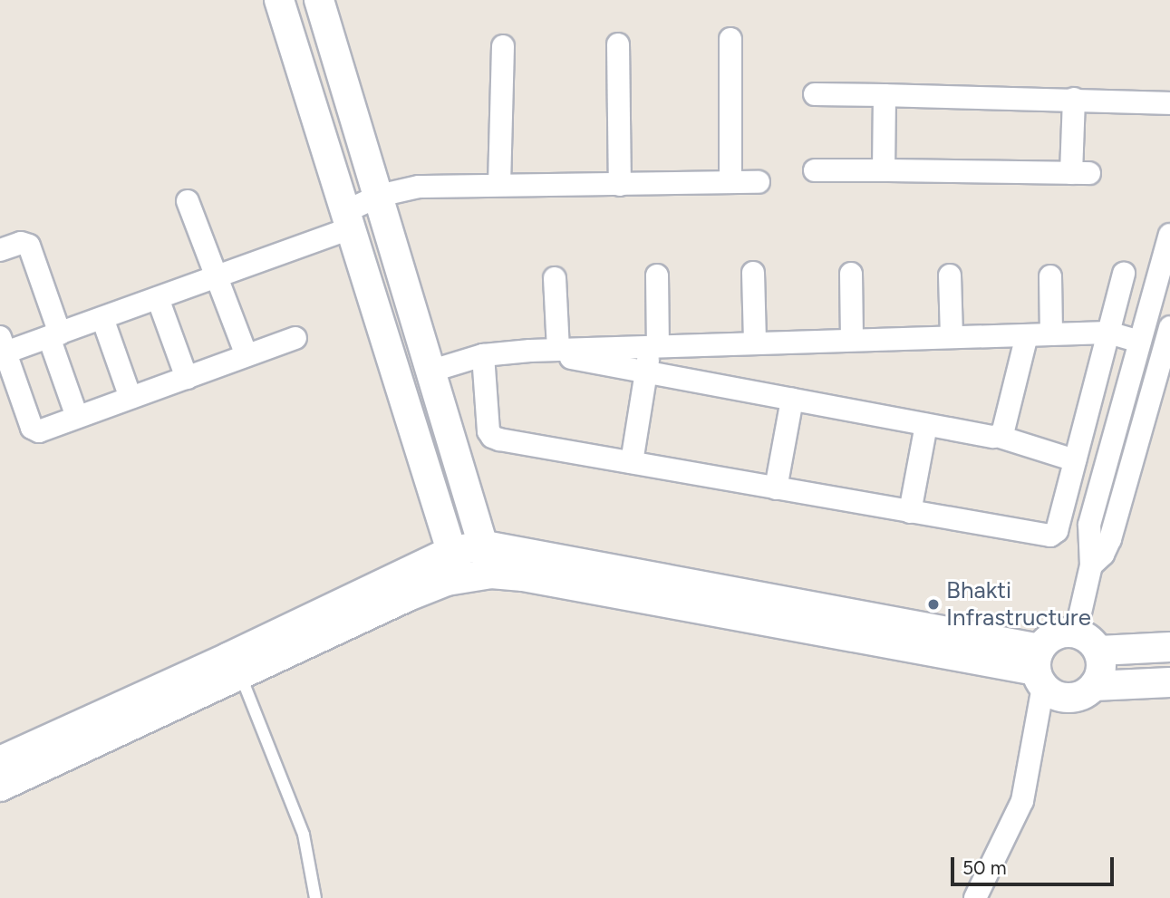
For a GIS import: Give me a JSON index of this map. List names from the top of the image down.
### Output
{
  "places": ["Bhakti Infrastructure"],
  "scale_bar": "50 m"
}
